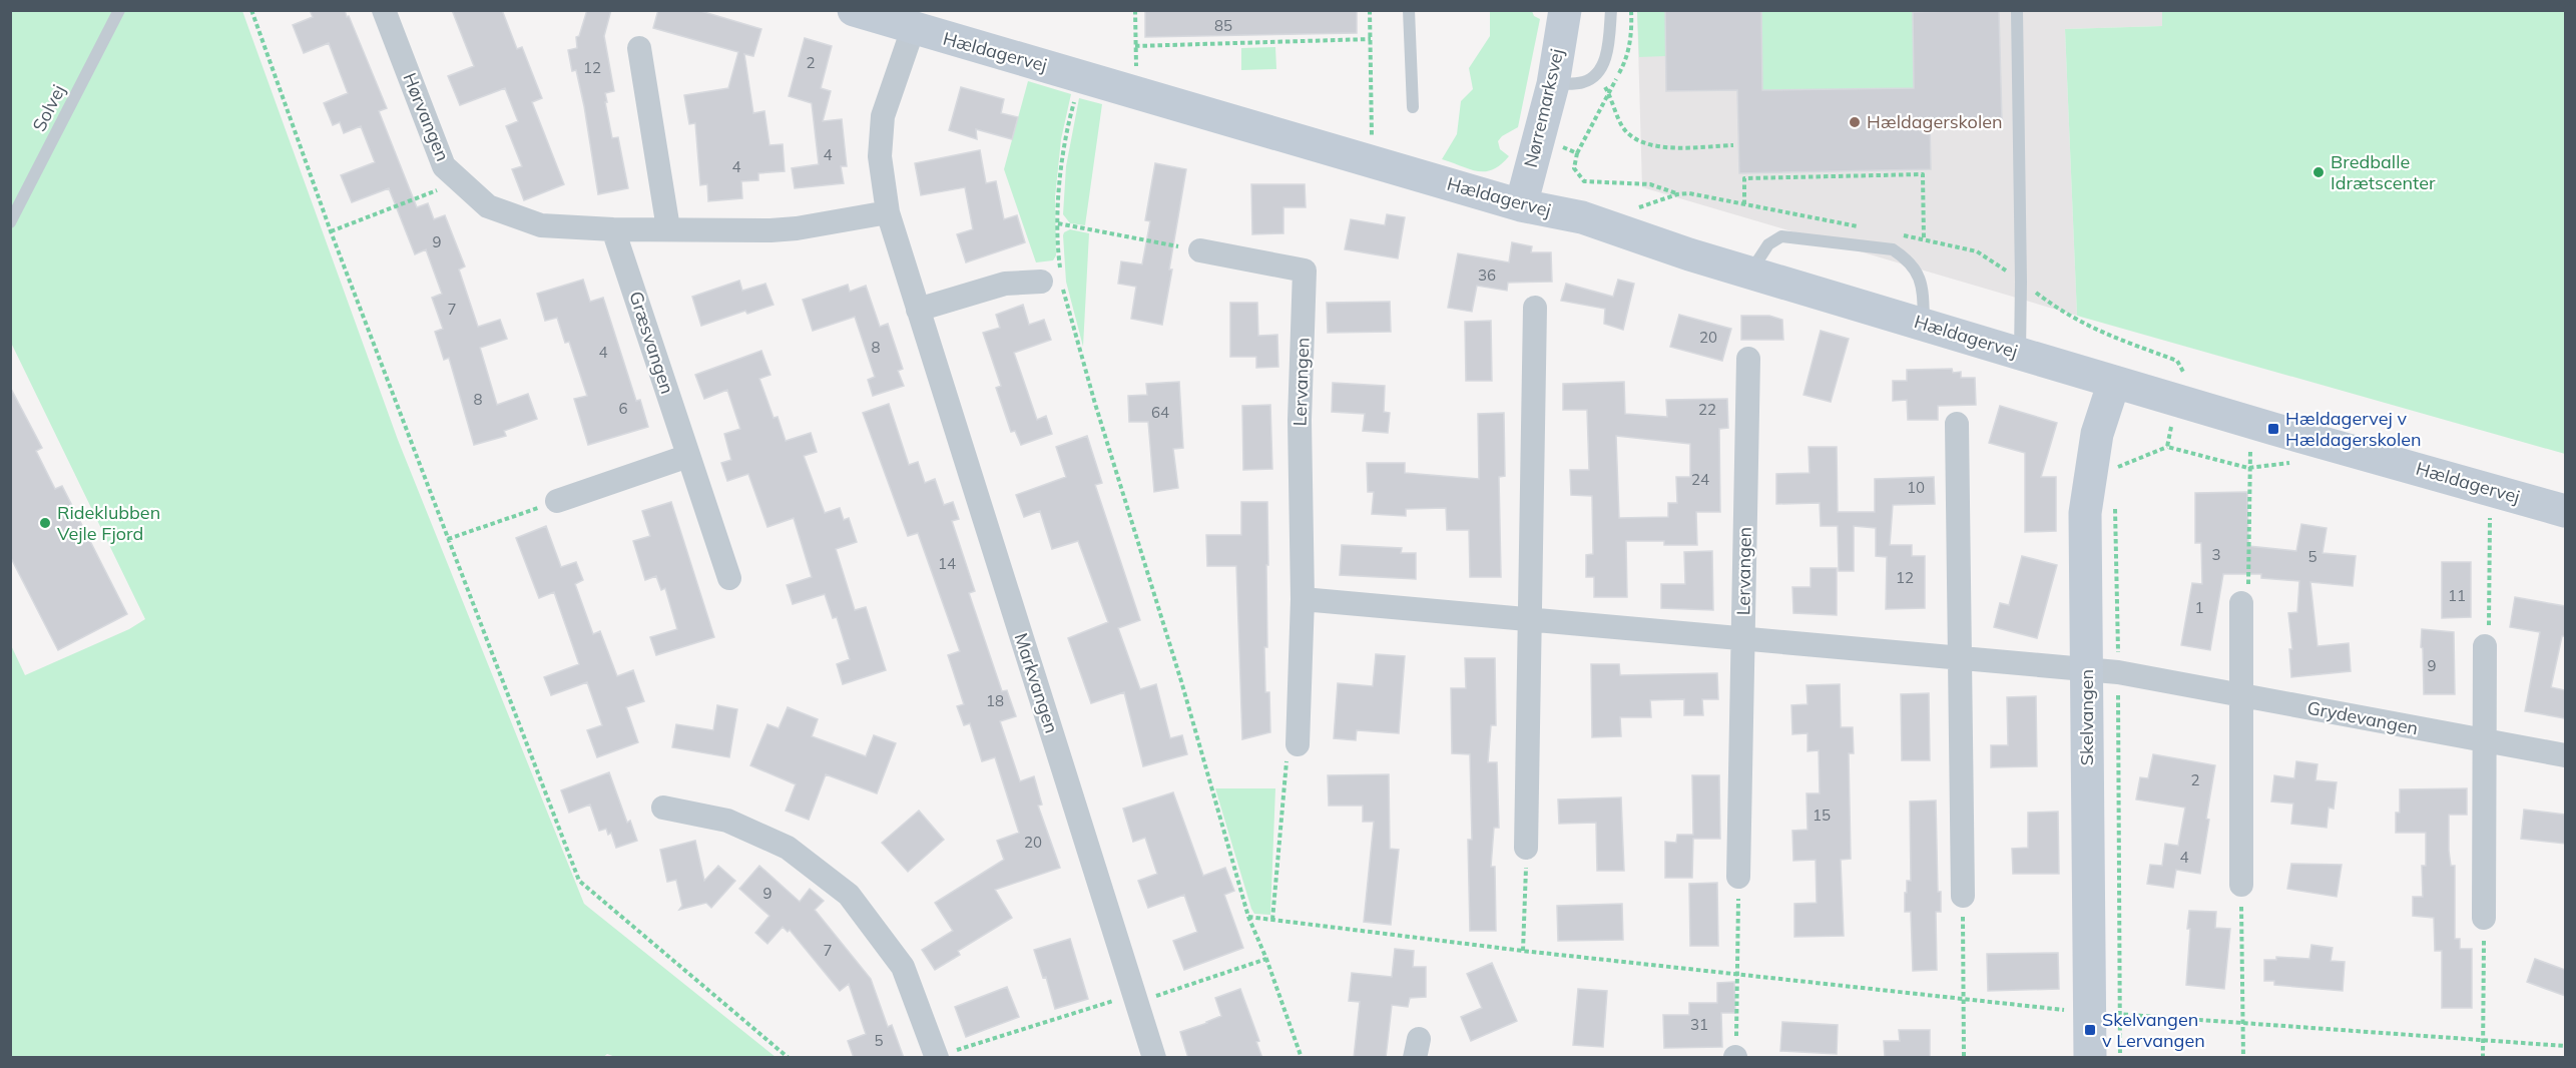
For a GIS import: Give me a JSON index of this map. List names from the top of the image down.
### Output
{
  "streets": {
    "street": [
      "Hældagervej",
      "Nørremarksvej",
      "Hørvangen",
      "Græsvangen",
      "Lervangen",
      "Markvangen",
      "Skelvangen",
      "Grydevangen"
    ],
    "lane": ["Solvej"]
  },
  "crossings": [
    ["Hældagervej", "Nørremarksvej"],
    ["Hældagervej", "Markvangen"],
    ["Hældagervej", "Skelvangen"],
    ["Hørvangen", "Græsvangen"],
    ["Hørvangen", "Markvangen"],
    ["Lervangen", "Skelvangen"],
    ["Lervangen", "Grydevangen"],
    ["Skelvangen", "Grydevangen"]
  ],
  "places": {
    "other": ["Hældagerskolen", "Bredballe Idrætscenter", "Rideklubben Vejle Fjord"],
    "transit": ["Hældagervej v Hældagerskolen", "Skelvangen v Lervangen"]
  },
  "house_numbers": [
    "85",
    "2",
    "12",
    "4",
    "4",
    "9",
    "36",
    "7",
    "20",
    "8",
    "4",
    "8",
    "6",
    "22",
    "64",
    "24",
    "10",
    "3",
    "5",
    "14",
    "12",
    "11",
    "1",
    "9",
    "18",
    "2",
    "15",
    "20",
    "4",
    "9",
    "7",
    "31",
    "5"
  ]
}
